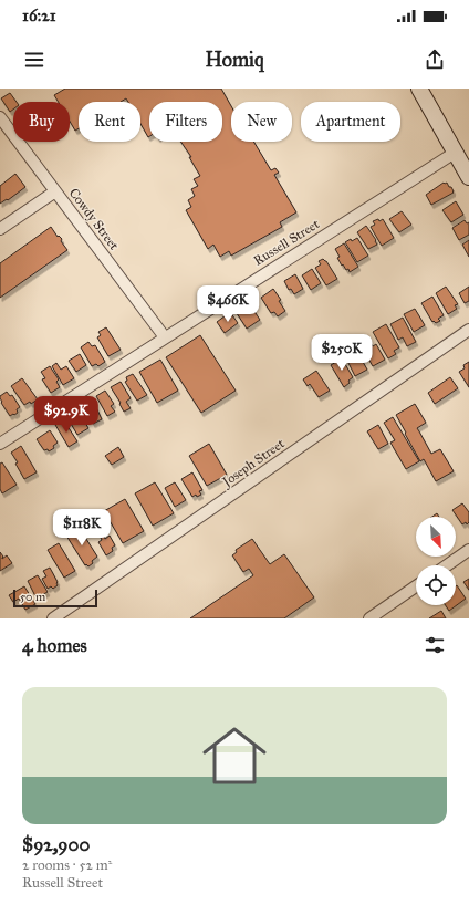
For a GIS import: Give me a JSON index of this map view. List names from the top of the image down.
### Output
{
  "streets": {
    "street": ["Cowdy Street", "Russell Street", "Joseph Street"]
  },
  "crossings": [
    ["Cowdy Street", "Russell Street"]
  ],
  "scale_bar": "50 m",
  "north": "bottom right",
  "page": {
    "status": "16:21",
    "header": "Homiq",
    "chip": [
      "Buy",
      "Rent",
      "Filters",
      "New",
      "Apartment"
    ],
    "price": [
      "$466K",
      "$250K",
      "$92.9K",
      "$118K"
    ],
    "scale": "50 m",
    "heading": "4 homes",
    "list": [
      {
        "name": "$92,900",
        "note": "2 rooms · 52 m² · Russell Street"
      }
    ]
  }
}
